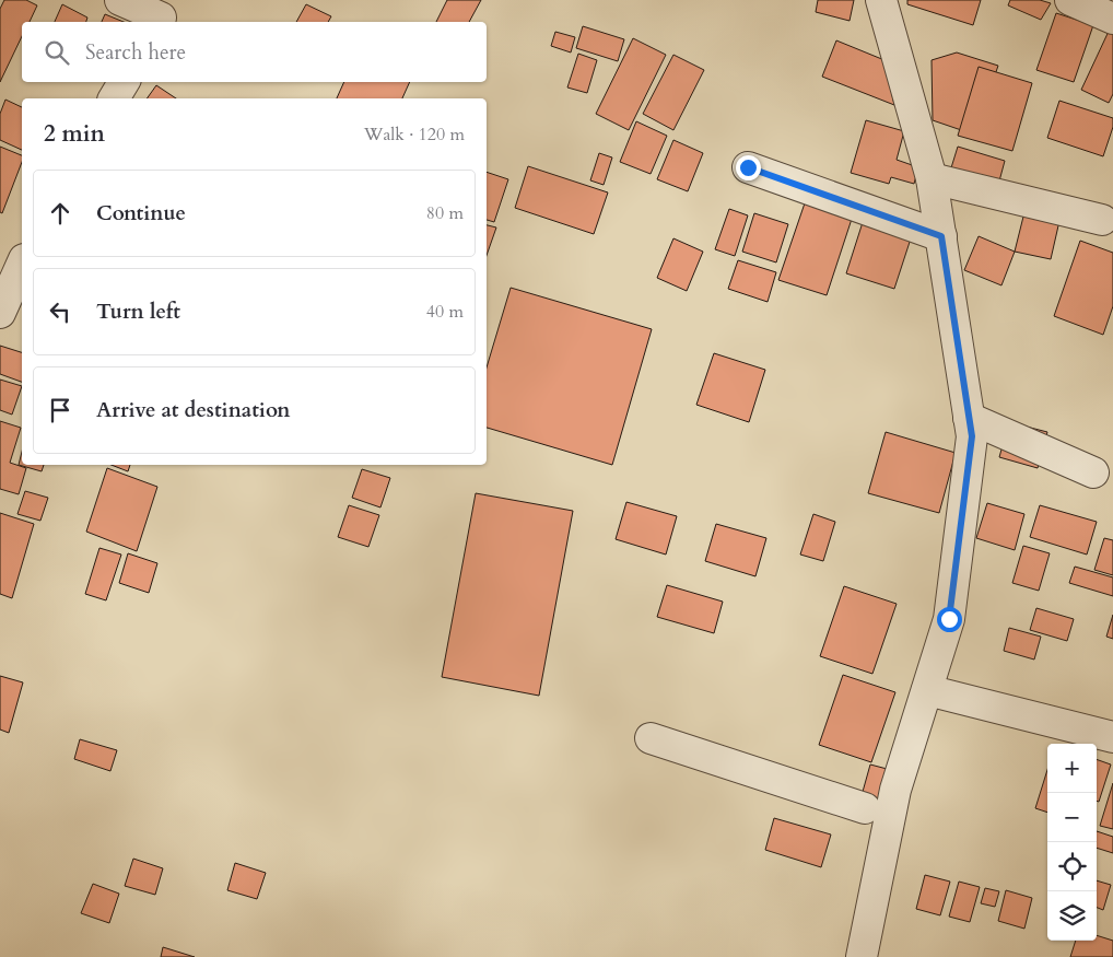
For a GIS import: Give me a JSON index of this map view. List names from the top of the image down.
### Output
{
  "page": {
    "search": "Search here",
    "heading": ["2 min", "Walk · 120 m"],
    "list": [
      ["Continue", "80 m"],
      ["Turn left", "40 m"],
      "Arrive at destination"
    ],
    "map_buttons": ["+", "−"]
  }
}
